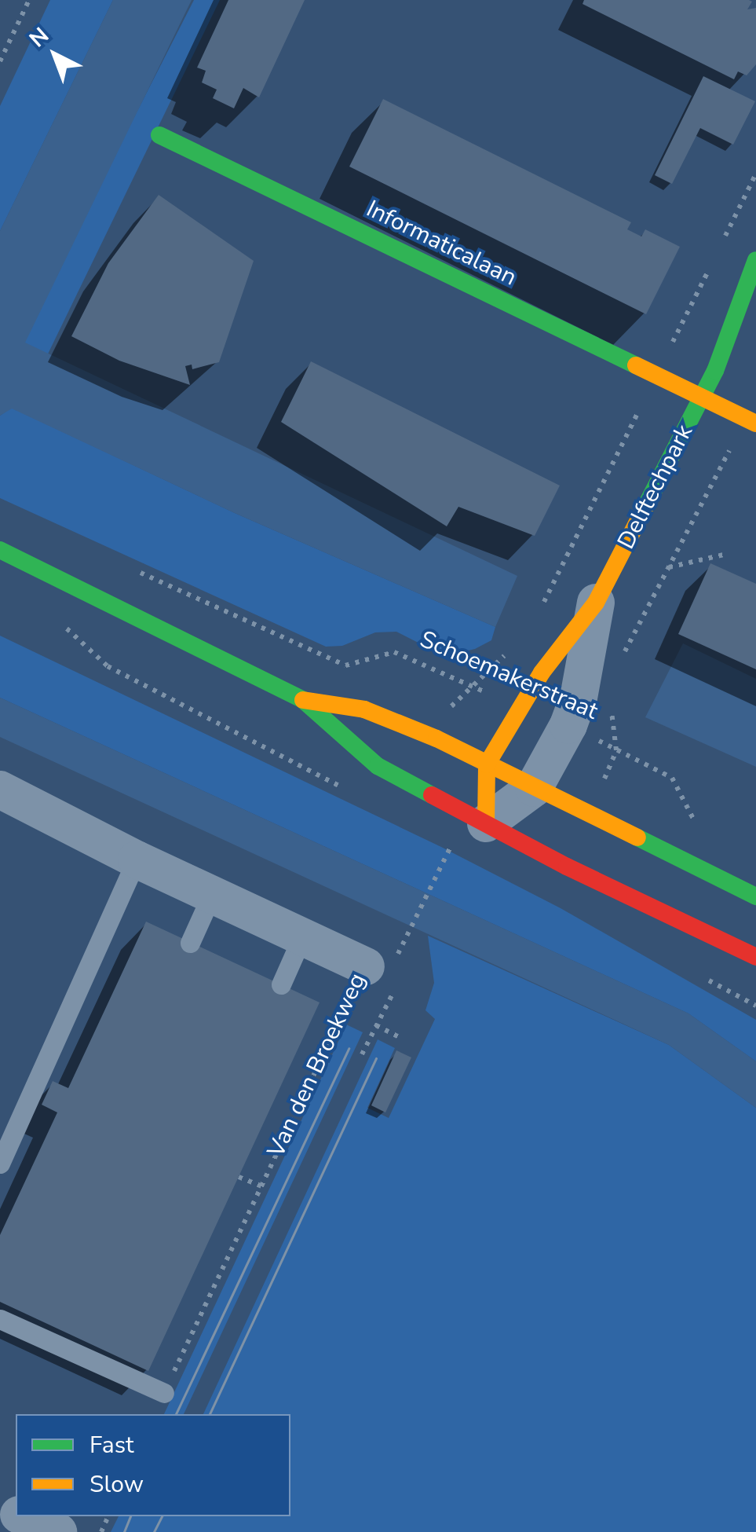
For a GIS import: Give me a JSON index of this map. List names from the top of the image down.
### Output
{
  "streets": {
    "main road": ["Informaticalaan", "Delftechpark"],
    "street": ["Van den Broekweg"],
    "path": ["Schoemakerstraat"]
  },
  "crossings": [
    ["Informaticalaan", "Delftechpark"],
    ["Delftechpark", "Schoemakerstraat"]
  ],
  "legend": ["Fast", "Slow"],
  "north": "top left"
}
